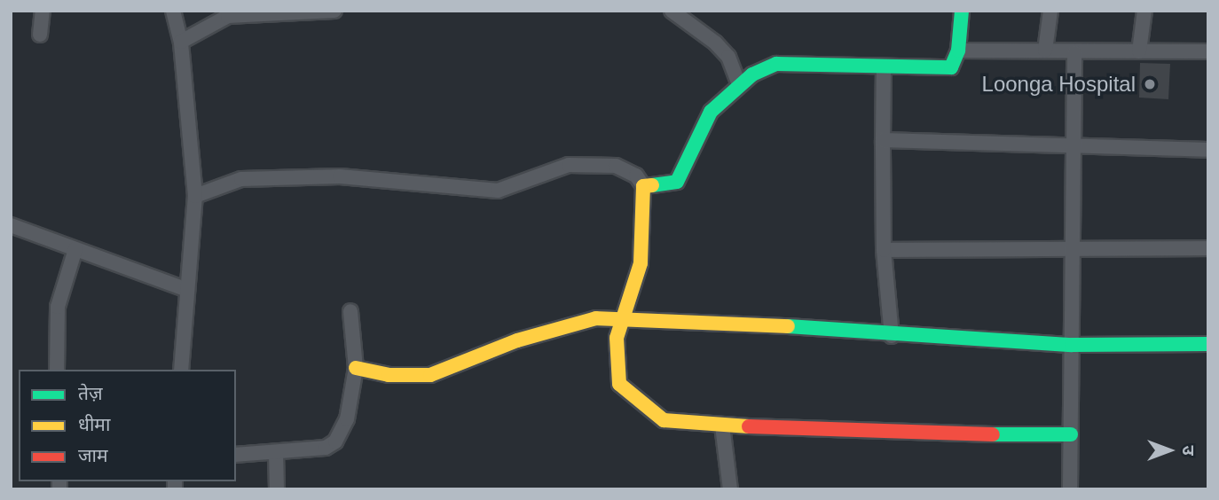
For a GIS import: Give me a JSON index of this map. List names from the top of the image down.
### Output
{
  "places": ["Loonga Hospital"],
  "legend": ["तेज़", "धीमा", "जाम"],
  "north": "right"
}
